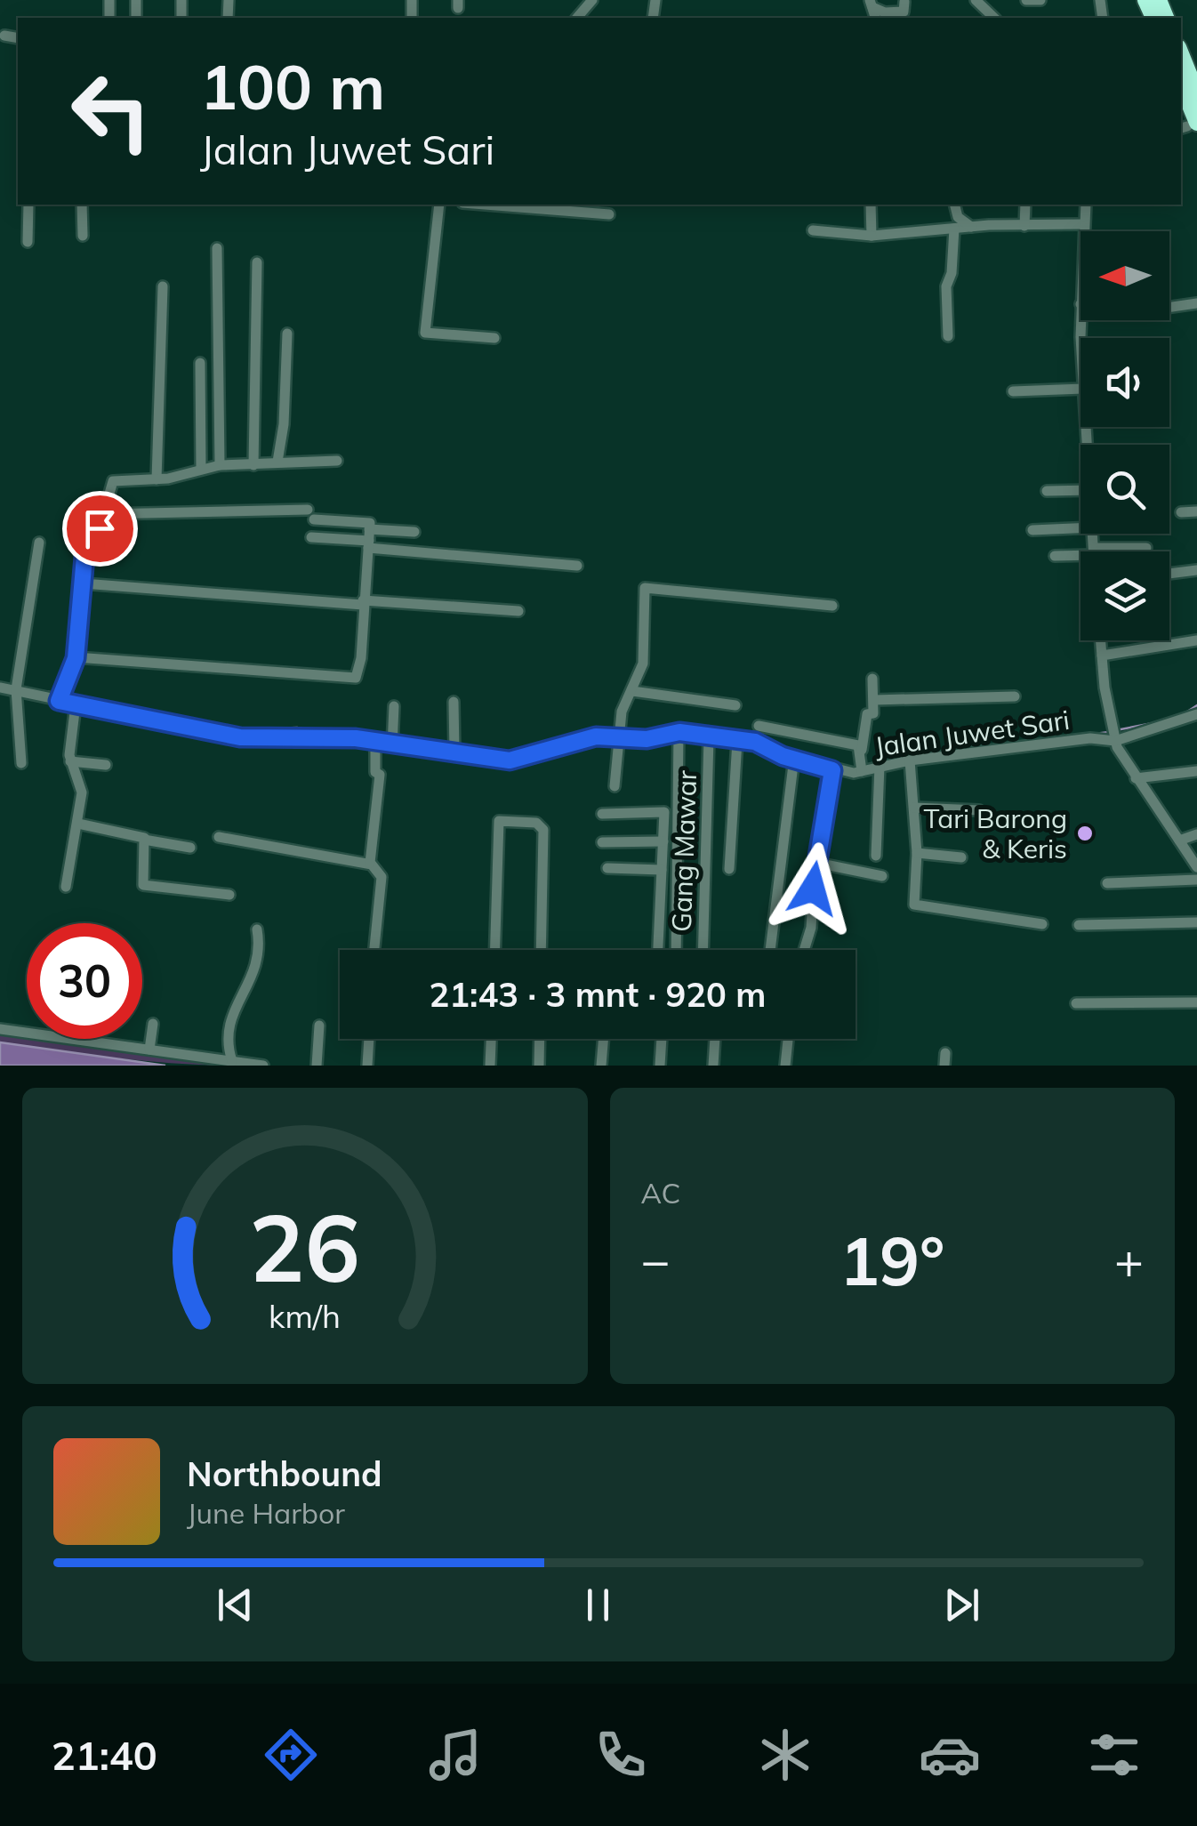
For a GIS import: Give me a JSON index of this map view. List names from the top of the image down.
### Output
{
  "streets": {
    "street": ["Jalan Juwet Sari", "Gang Mawar"]
  },
  "crossings": [
    ["Jalan Juwet Sari", "Gang Mawar"]
  ],
  "places": ["Tari Barong & Keris"],
  "north": "left",
  "page": {
    "turn": ["100 m", "Jalan Juwet Sari"],
    "limit": "30",
    "trip": "21:43 · 3 mnt · 920 m",
    "tile": "AC",
    "heat": ["−", "19°", "+"],
    "song": ["Northbound", "June Harbor"],
    "tabs": "21:40",
    "gauge": ["26", "km/h"]
  }
}
